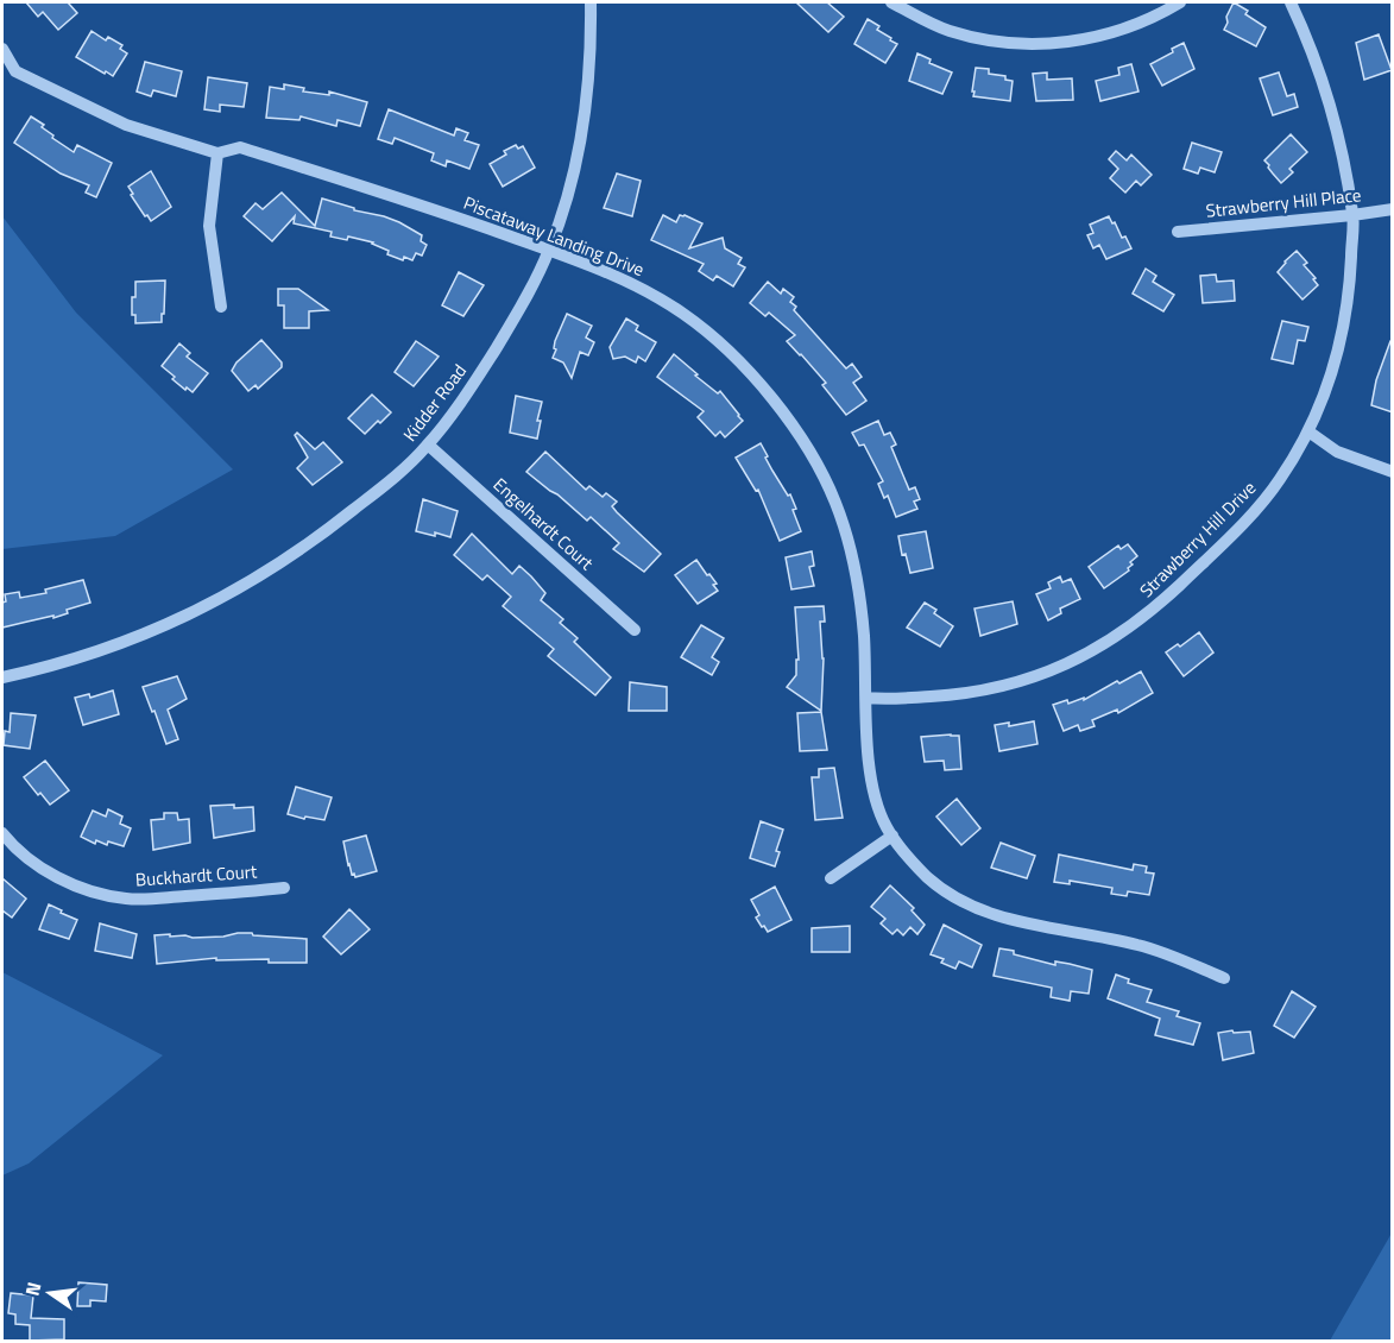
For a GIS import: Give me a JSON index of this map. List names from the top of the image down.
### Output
{
  "streets": {
    "street": [
      "Strawberry Hill Place",
      "Piscataway Landing Drive",
      "Kidder Road",
      "Engelhardt Court",
      "Strawberry Hill Drive",
      "Buckhardt Court"
    ]
  },
  "crossings": [
    ["Strawberry Hill Place", "Strawberry Hill Drive"],
    ["Piscataway Landing Drive", "Kidder Road"],
    ["Piscataway Landing Drive", "Strawberry Hill Drive"],
    ["Kidder Road", "Engelhardt Court"]
  ],
  "north": "left"
}
